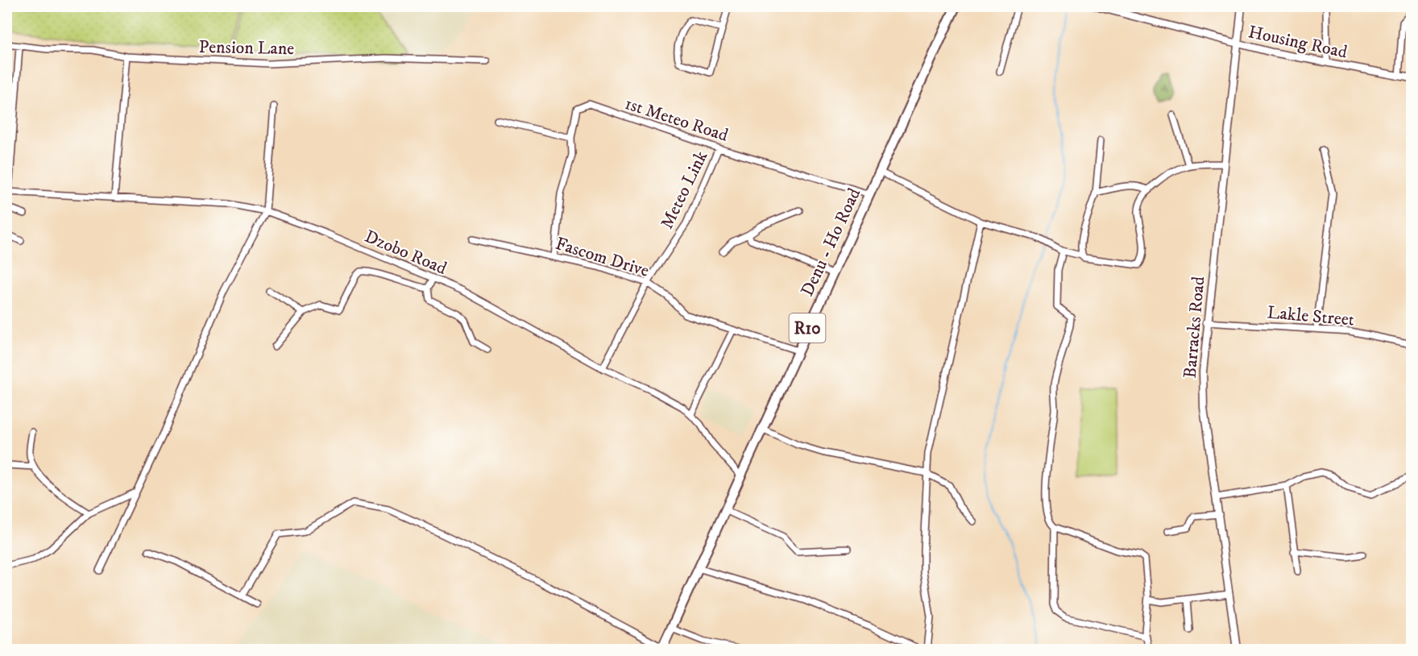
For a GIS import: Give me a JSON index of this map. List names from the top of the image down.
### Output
{
  "streets": {
    "main road": ["Denu - Ho Road", "R10"],
    "street": [
      "Housing Road",
      "Pension Lane",
      "1st Meteo Road",
      "Meteo Link",
      "Dzobo Road",
      "Fascom Drive",
      "Lakle Street",
      "Barracks Road"
    ]
  },
  "crossings": [
    ["Housing Road", "Barracks Road"],
    ["1st Meteo Road", "Meteo Link"],
    ["1st Meteo Road", "Denu - Ho Road"],
    ["Meteo Link", "Dzobo Road"],
    ["Meteo Link", "Fascom Drive"],
    ["Denu - Ho Road", "Dzobo Road"],
    ["Denu - Ho Road", "Fascom Drive"],
    ["Lakle Street", "Barracks Road"]
  ]
}
